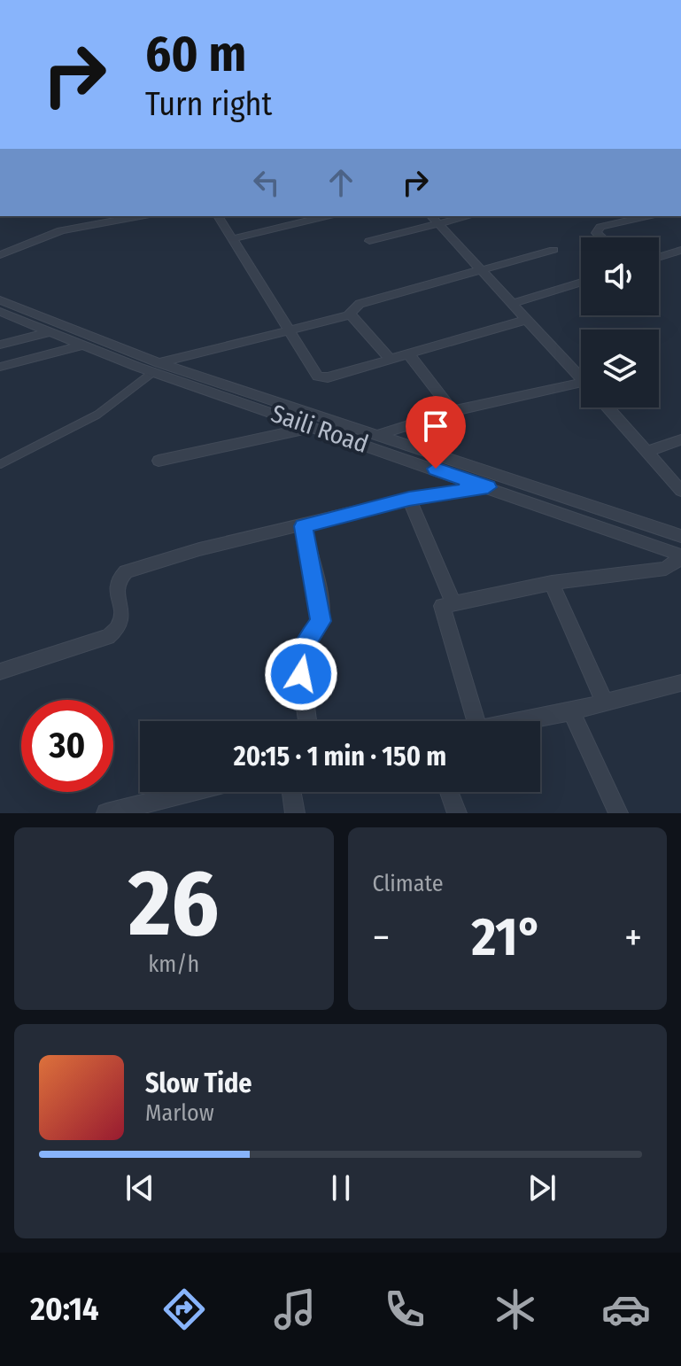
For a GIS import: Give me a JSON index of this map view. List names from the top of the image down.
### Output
{
  "streets": {
    "street": ["Saili Road"]
  },
  "page": {
    "turn": ["60 m", "Turn right"],
    "limit": "30",
    "trip": "20:15 · 1 min · 150 m",
    "tile": [
      ["26", "km/h"],
      "Climate"
    ],
    "heat": ["−", "21°", "+"],
    "song": ["Slow Tide", "Marlow"],
    "tabs": "20:14"
  }
}
